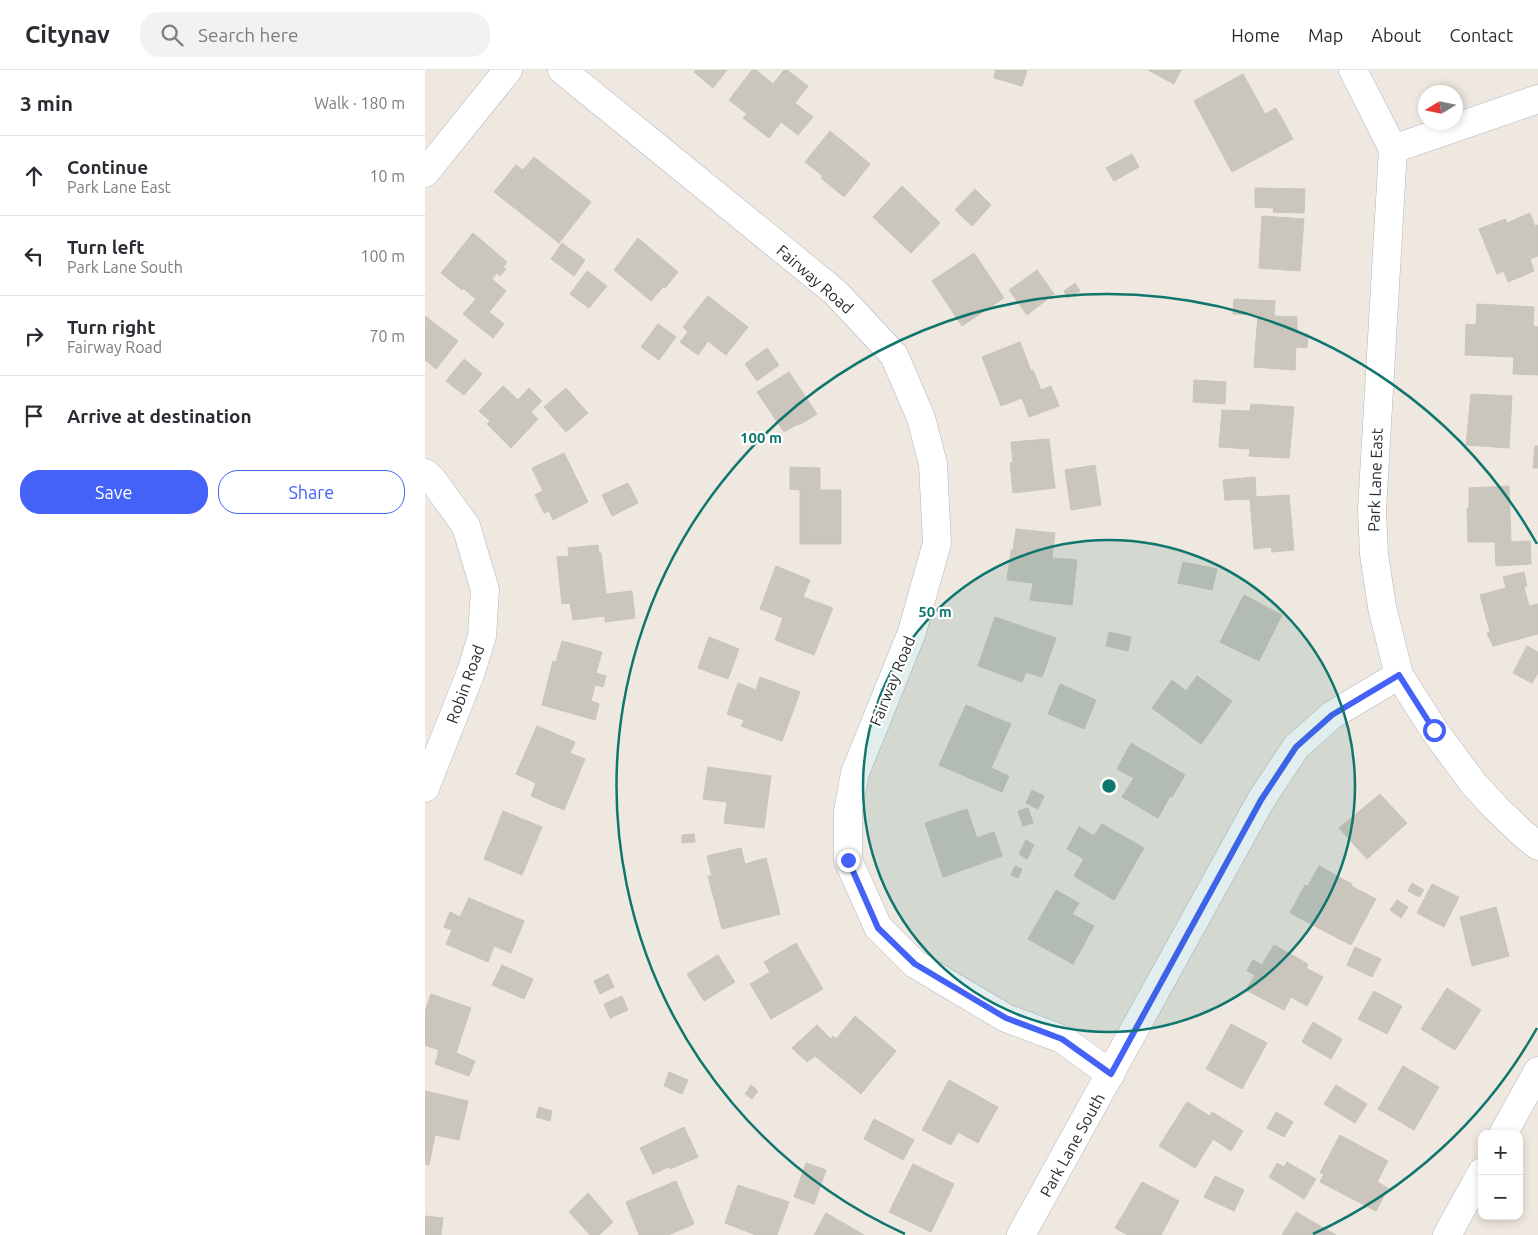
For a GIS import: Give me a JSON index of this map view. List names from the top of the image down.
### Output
{
  "streets": {
    "street": [
      "Fairway Road",
      "Park Lane East",
      "Robin Road",
      "Park Lane South"
    ]
  },
  "crossings": [
    ["Fairway Road", "Park Lane South"],
    ["Park Lane East", "Park Lane South"]
  ],
  "north": "left",
  "page": {
    "header": "Citynav",
    "search": "Search here",
    "nav": [
      "Home",
      "Map",
      "About",
      "Contact"
    ],
    "heading": ["3 min", "Walk · 180 m"],
    "list": [
      ["Continue", "Park Lane East", "10 m"],
      ["Turn left", "Park Lane South", "100 m"],
      ["Turn right", "Fairway Road", "70 m"],
      "Arrive at destination"
    ],
    "buttons": ["Save", "Share"],
    "map_buttons": ["+", "−"]
  },
  "rings": ["100 m", "50 m"]
}
